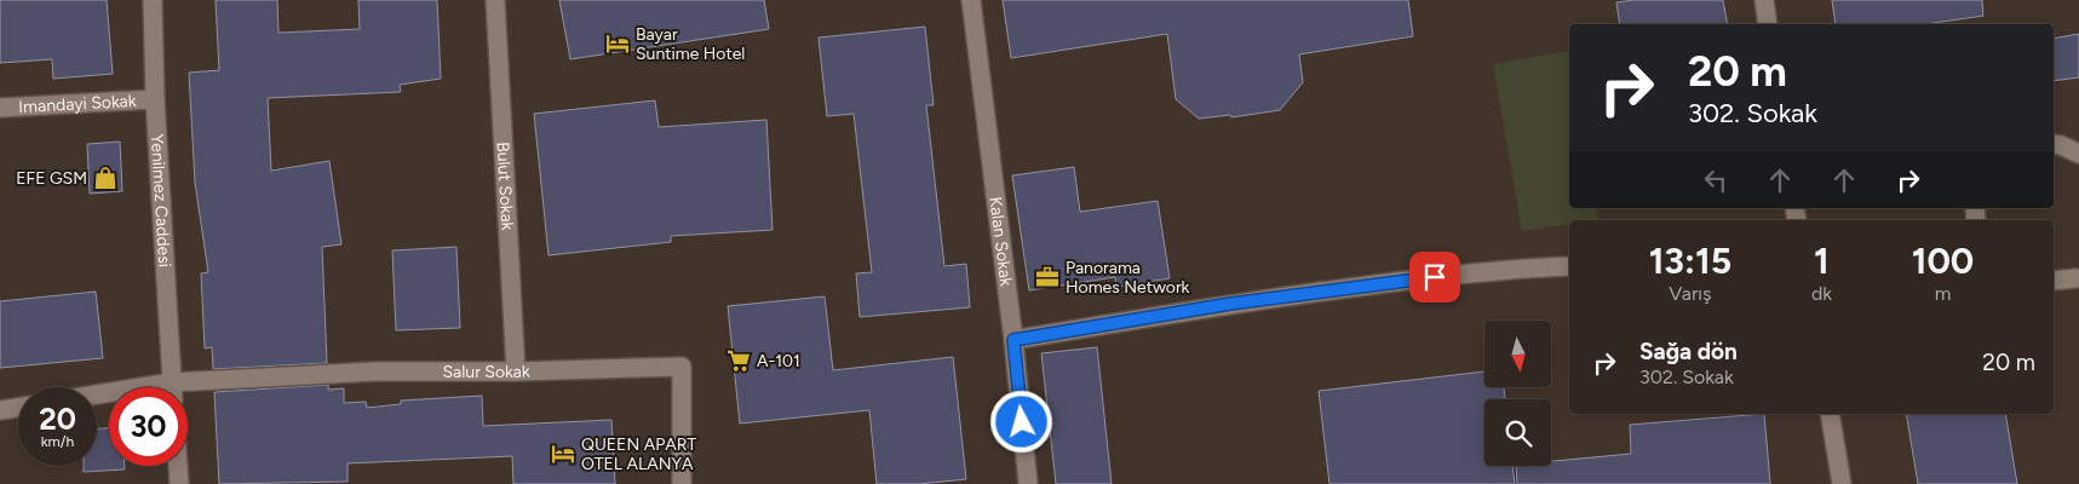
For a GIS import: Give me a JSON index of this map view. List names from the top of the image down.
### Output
{
  "streets": {
    "street": [
      "Imandayi Sokak",
      "Bulut Sokak",
      "Yenilmez Caddesi",
      "Kalan Sokak",
      "Salur Sokak"
    ]
  },
  "crossings": [
    ["Imandayi Sokak", "Yenilmez Caddesi"],
    ["Bulut Sokak", "Salur Sokak"]
  ],
  "places": {
    "hotel": ["Bayar Suntime Hotel", "QUEEN APART OTEL ALANYA"],
    "shop": ["EFE GSM"],
    "office": ["Panorama Homes Network"],
    "supermarket": ["A-101"]
  },
  "north": "bottom",
  "page": {
    "turn": ["20 m", "302. Sokak"],
    "eta": [
      "13:15",
      "Varış",
      "1",
      "dk",
      "100",
      "m"
    ],
    "list": [
      {
        "name": "Sağa dön",
        "note": "302. Sokak",
        "value": "20 m"
      }
    ],
    "speed": "20 km/h",
    "limit": "30"
  }
}
